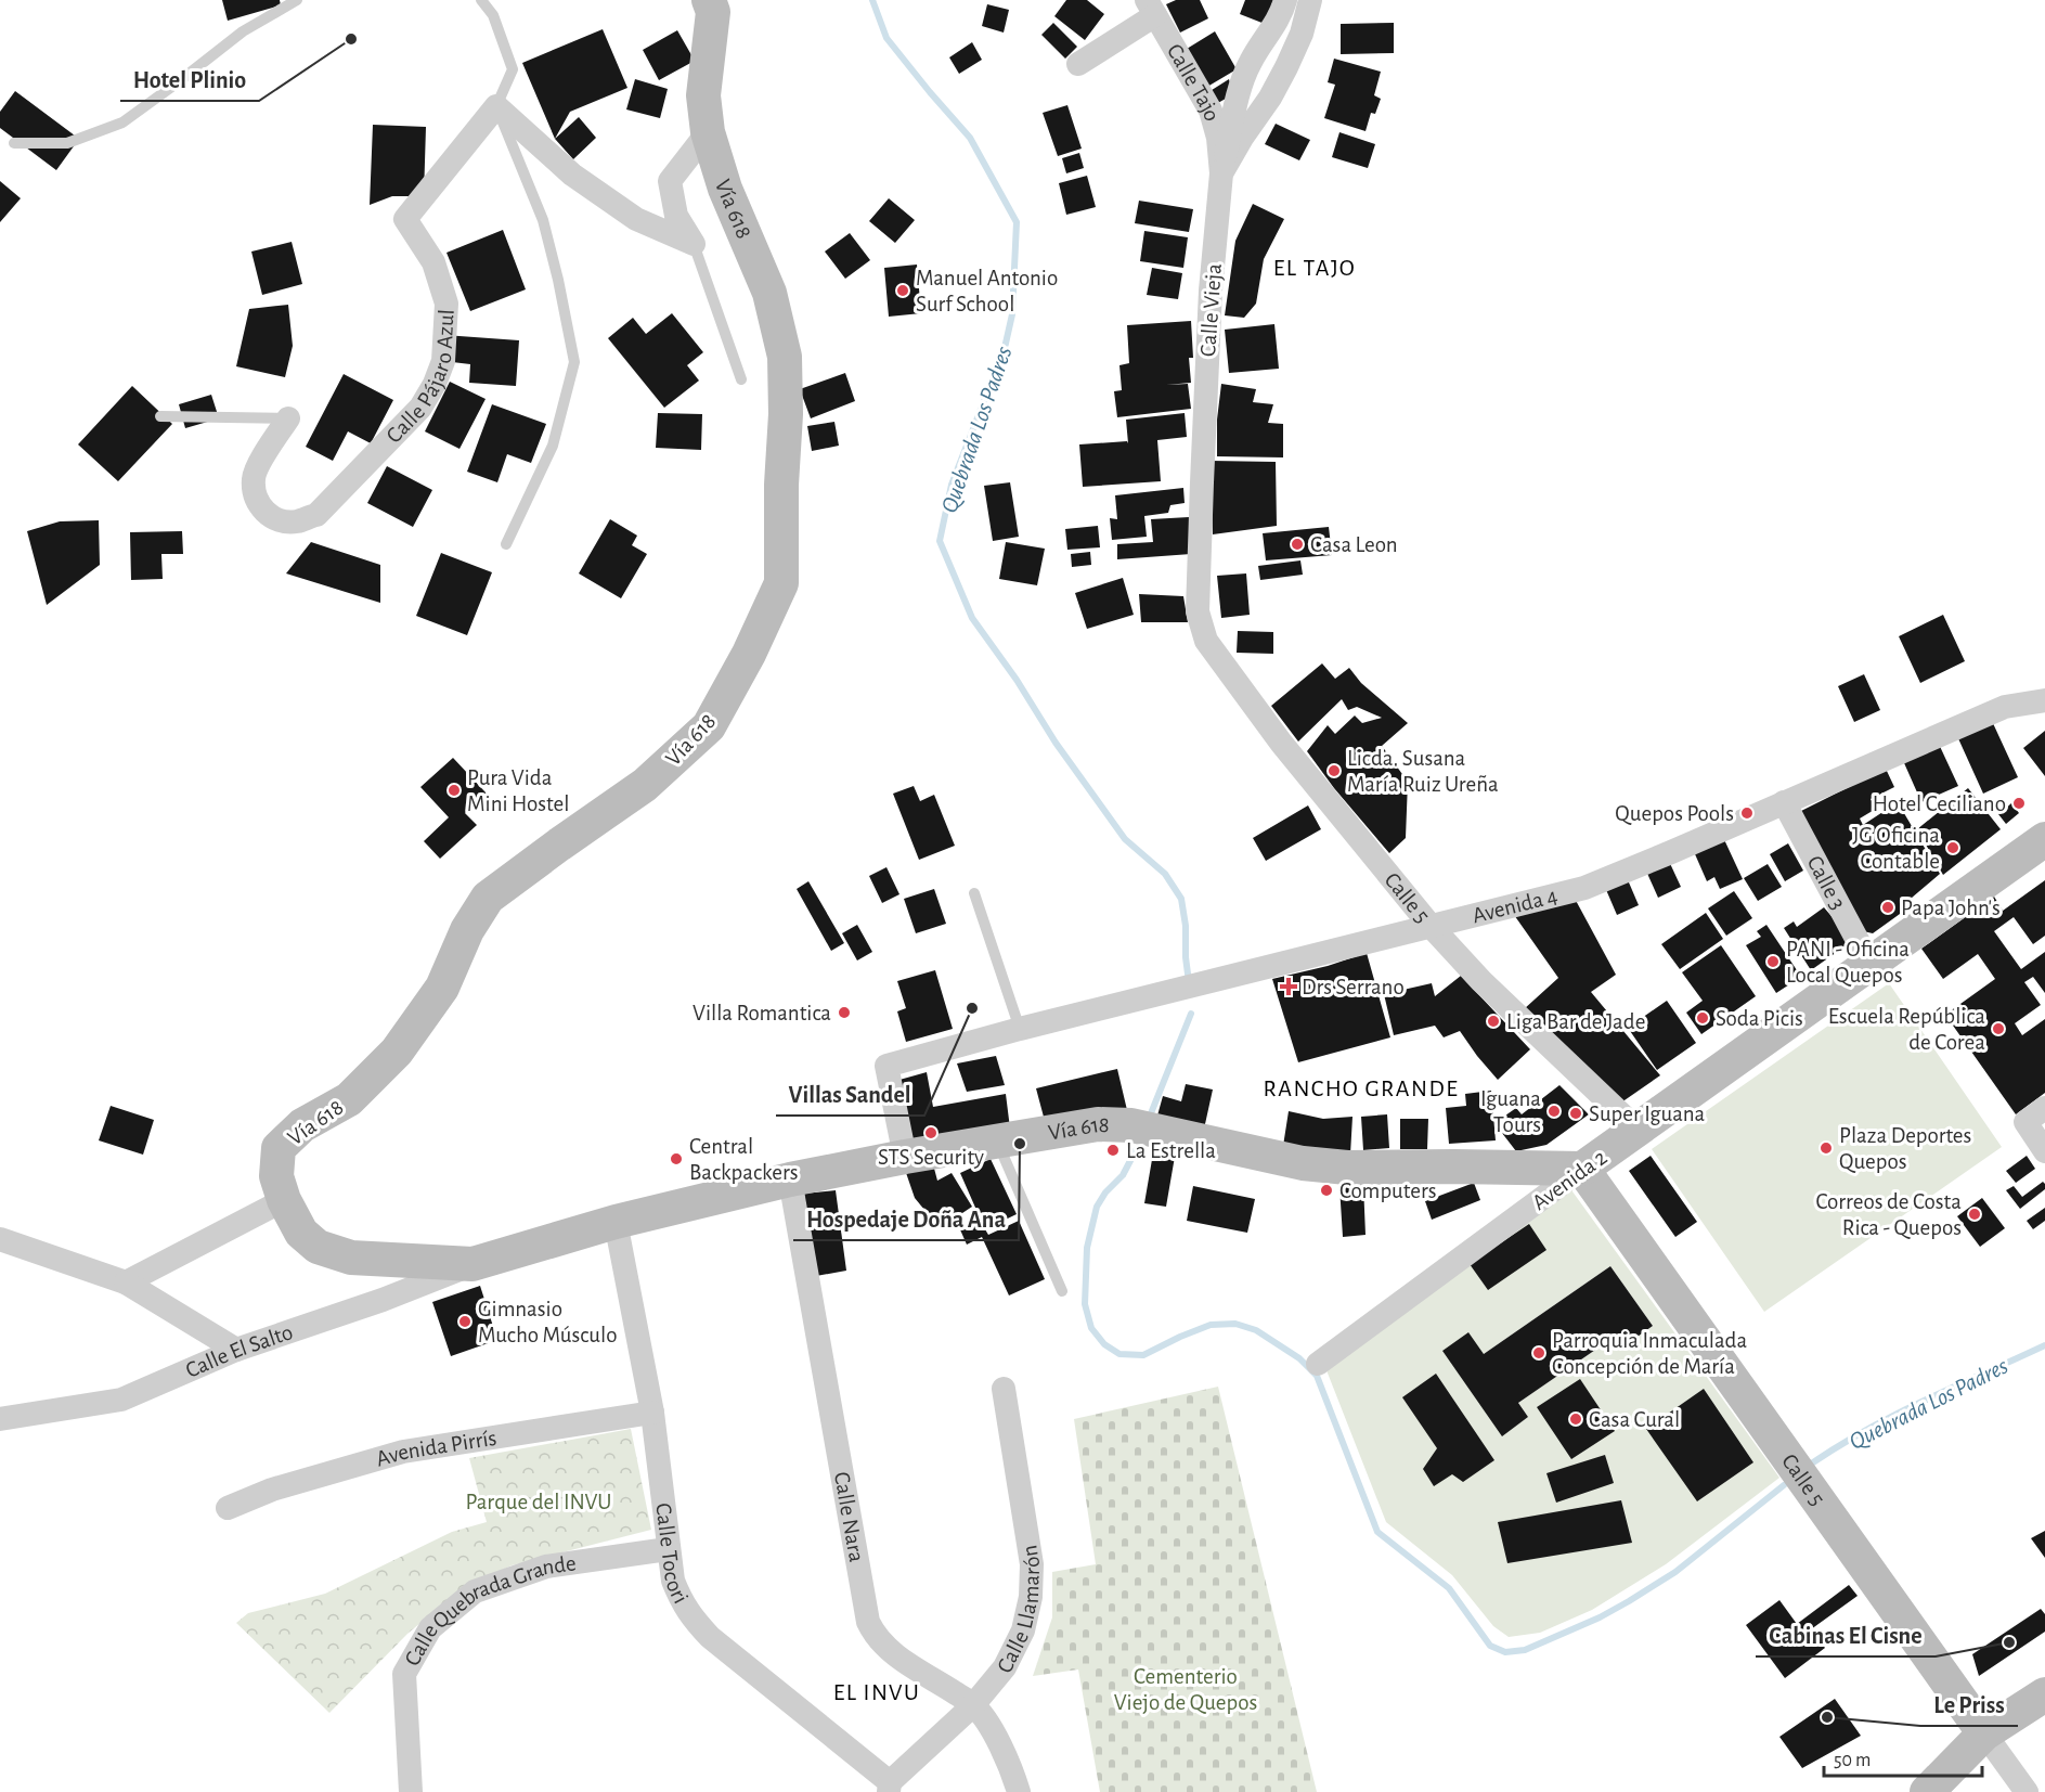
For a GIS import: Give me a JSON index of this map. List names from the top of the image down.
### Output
{
  "streets": {
    "street": [
      "Calle Tajo",
      "Vía 618",
      "Calle Vieja",
      "Calle Pájaro Azul",
      "Calle 3",
      "Calle 5",
      "Avenida 4",
      "Avenida 2",
      "Calle El Salto",
      "Avenida Pirrís",
      "Calle Nara",
      "Calle Tocori",
      "Calle Llamarón",
      "Calle Quebrada Grande"
    ]
  },
  "crossings": [
    ["Calle Tajo", "Calle Vieja"],
    ["Vía 618", "Calle 5"],
    ["Vía 618", "Avenida 4"],
    ["Vía 618", "Avenida 2"],
    ["Vía 618", "Calle El Salto"],
    ["Vía 618", "Calle Nara"],
    ["Vía 618", "Calle Tocori"],
    ["Calle Vieja", "Calle 5"],
    ["Calle 3", "Avenida 4"],
    ["Calle 3", "Avenida 2"],
    ["Calle 5", "Avenida 4"],
    ["Calle 5", "Avenida 2"],
    ["Avenida Pirrís", "Calle Tocori"],
    ["Calle Nara", "Calle Llamarón"],
    ["Calle Tocori", "Calle Llamarón"],
    ["Calle Tocori", "Calle Quebrada Grande"]
  ],
  "districts": ["EL TAJO", "RANCHO GRANDE", "EL INVU"],
  "water": ["Quebrada Los Padres"],
  "parks": ["Parque del INVU", "Cementerio Viejo de Quepos"],
  "places": {
    "other": [
      "Hotel Plinio",
      "Manuel Antonio Surf School",
      "Casa Leon",
      "Licda. Susana María Ruiz Ureña",
      "Pura Vida Mini Hostel",
      "Hotel Ceciliano",
      "Quepos Pools",
      "JG Oficina Contable",
      "Papa John's",
      "PANI - Oficina Local Quepos",
      "Villas Sandel",
      "Villa Romantica",
      "Soda Picis",
      "Liga Bar de Jade",
      "Escuela República de Corea",
      "Iguana Tours",
      "Super Iguana",
      "STS Security",
      "Hospedaje Doña Ana",
      "Plaza Deportes Quepos",
      "La Estrella",
      "Central Backpackers",
      "Computers",
      "Correos de Costa Rica - Quepos",
      "Gimnasio Mucho Músculo",
      "Parroquia Inmaculada Concepción de María",
      "Casa Cural",
      "Cabinas El Cisne",
      "Le Priss"
    ],
    "health": ["Drs Serrano"]
  },
  "scale_bar": "50 m"
}
